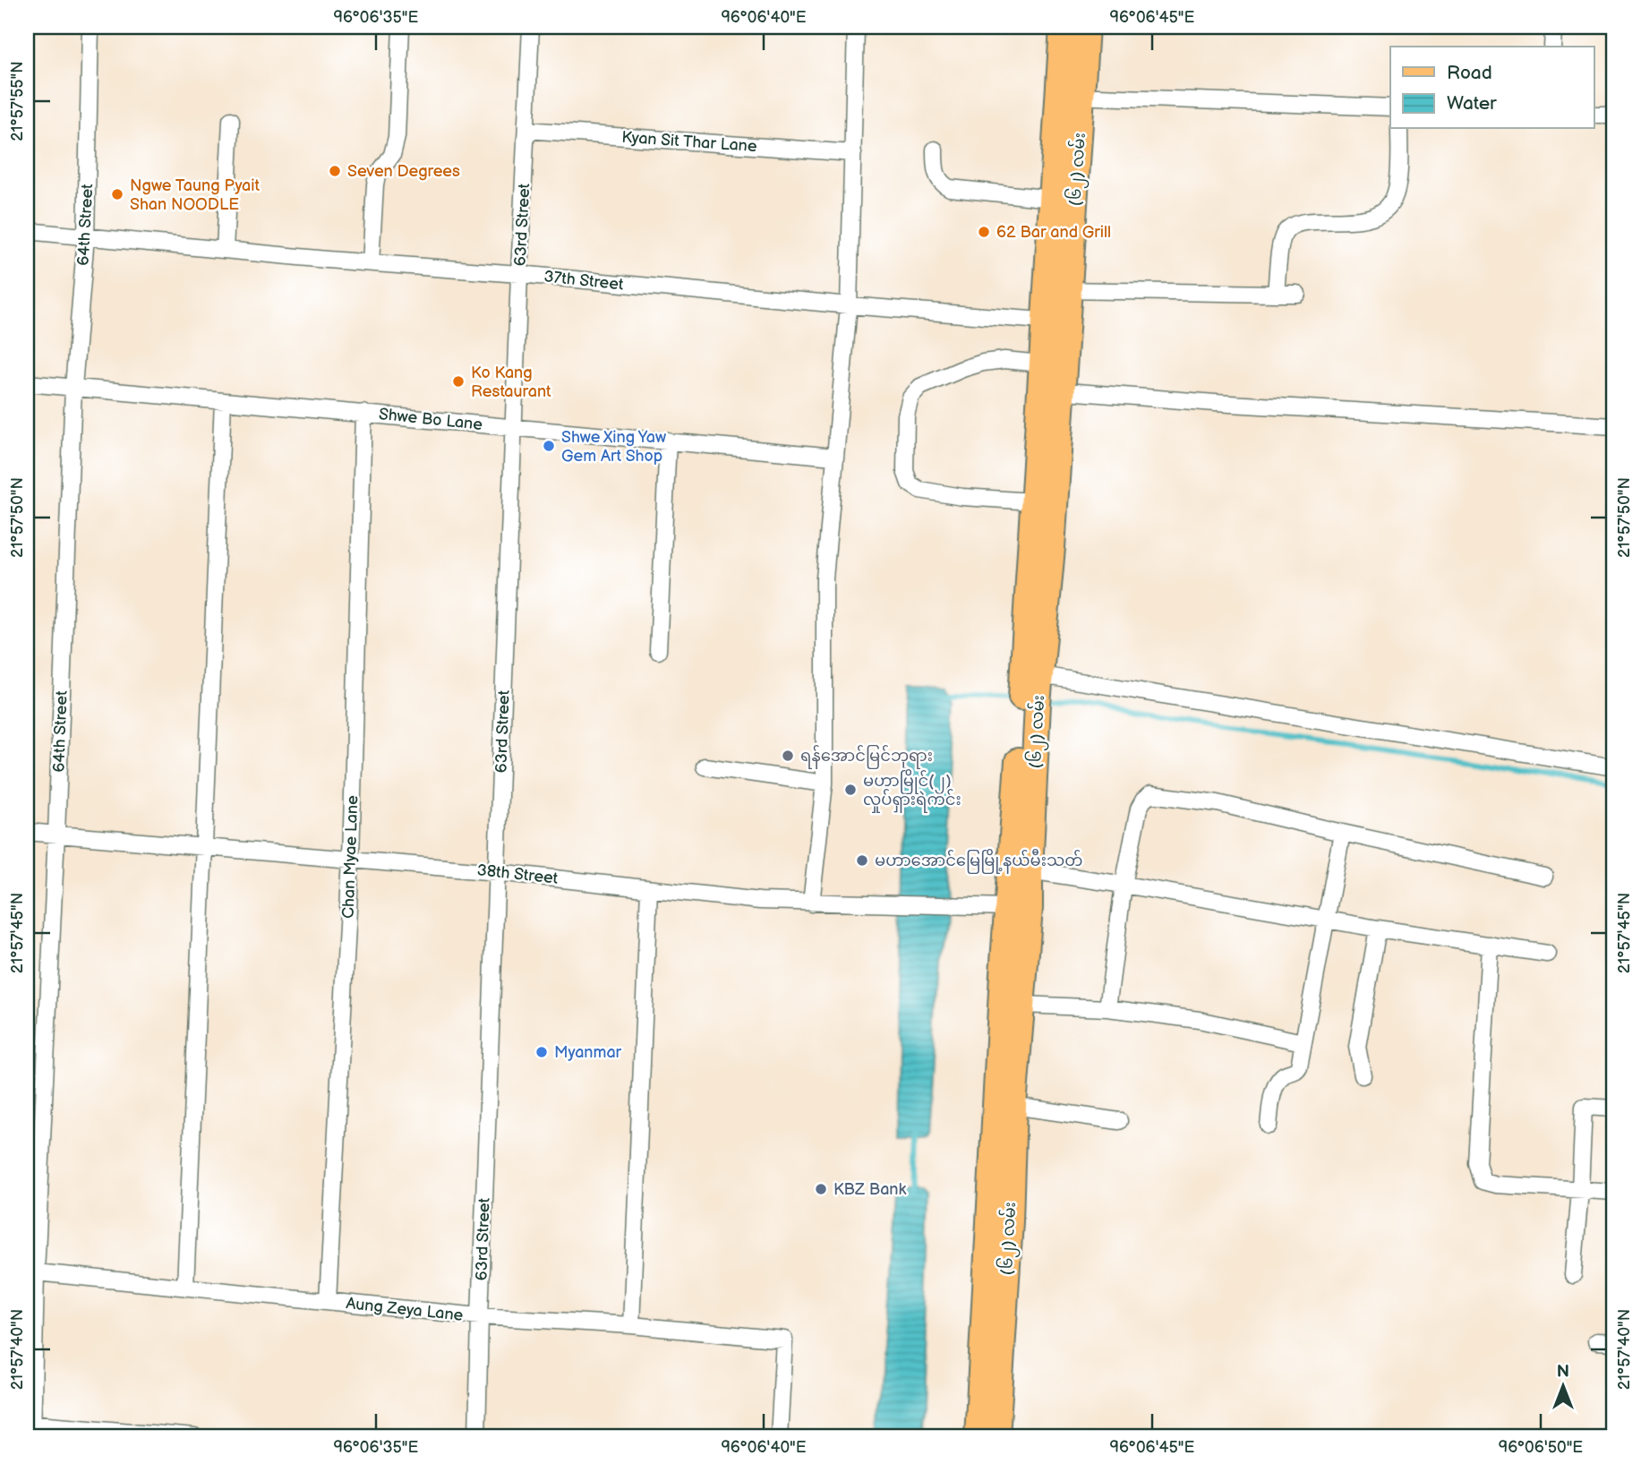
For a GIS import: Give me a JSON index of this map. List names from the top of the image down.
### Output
{
  "streets": {
    "main road": ["(၆၂) လမ်း"],
    "street": [
      "Kyan Sit Thar Lane",
      "64th Street",
      "63rd Street",
      "37th Street",
      "Shwe Bo Lane",
      "Chan Myae Lane",
      "38th Street",
      "Aung Zeya Lane"
    ]
  },
  "crossings": [
    ["Kyan Sit Thar Lane", "63rd Street"],
    ["(၆၂) လမ်း", "37th Street"],
    ["(၆၂) လမ်း", "38th Street"],
    ["64th Street", "37th Street"],
    ["64th Street", "Shwe Bo Lane"],
    ["64th Street", "38th Street"],
    ["64th Street", "Aung Zeya Lane"],
    ["63rd Street", "37th Street"],
    ["63rd Street", "Shwe Bo Lane"],
    ["63rd Street", "38th Street"],
    ["63rd Street", "Aung Zeya Lane"],
    ["Shwe Bo Lane", "Chan Myae Lane"],
    ["Chan Myae Lane", "38th Street"],
    ["Chan Myae Lane", "Aung Zeya Lane"]
  ],
  "places": [
    "Seven Degrees",
    "Ngwe Taung Pyait Shan NOODLE",
    "62 Bar and Grill",
    "Ko Kang Restaurant",
    "Shwe Xing Yaw Gem Art Shop",
    "ရန်အောင်မြင်ဘုရား",
    "မဟာမြိုင်(၂) လှုပ်ရှားရဲကင်း",
    "မဟာအောင်မြေမြို့နယ်မီးသတ်",
    "Myanmar",
    "KBZ Bank"
  ],
  "legend": ["Road", "Water"],
  "north": "top",
  "coordinates": [
    "96°06'35\"E",
    "96°06'40\"E",
    "96°06'45\"E",
    "21°57'55\"N",
    "21°57'50\"N",
    "21°57'45\"N",
    "21°57'40\"N",
    "96°06'50\"E"
  ]
}
